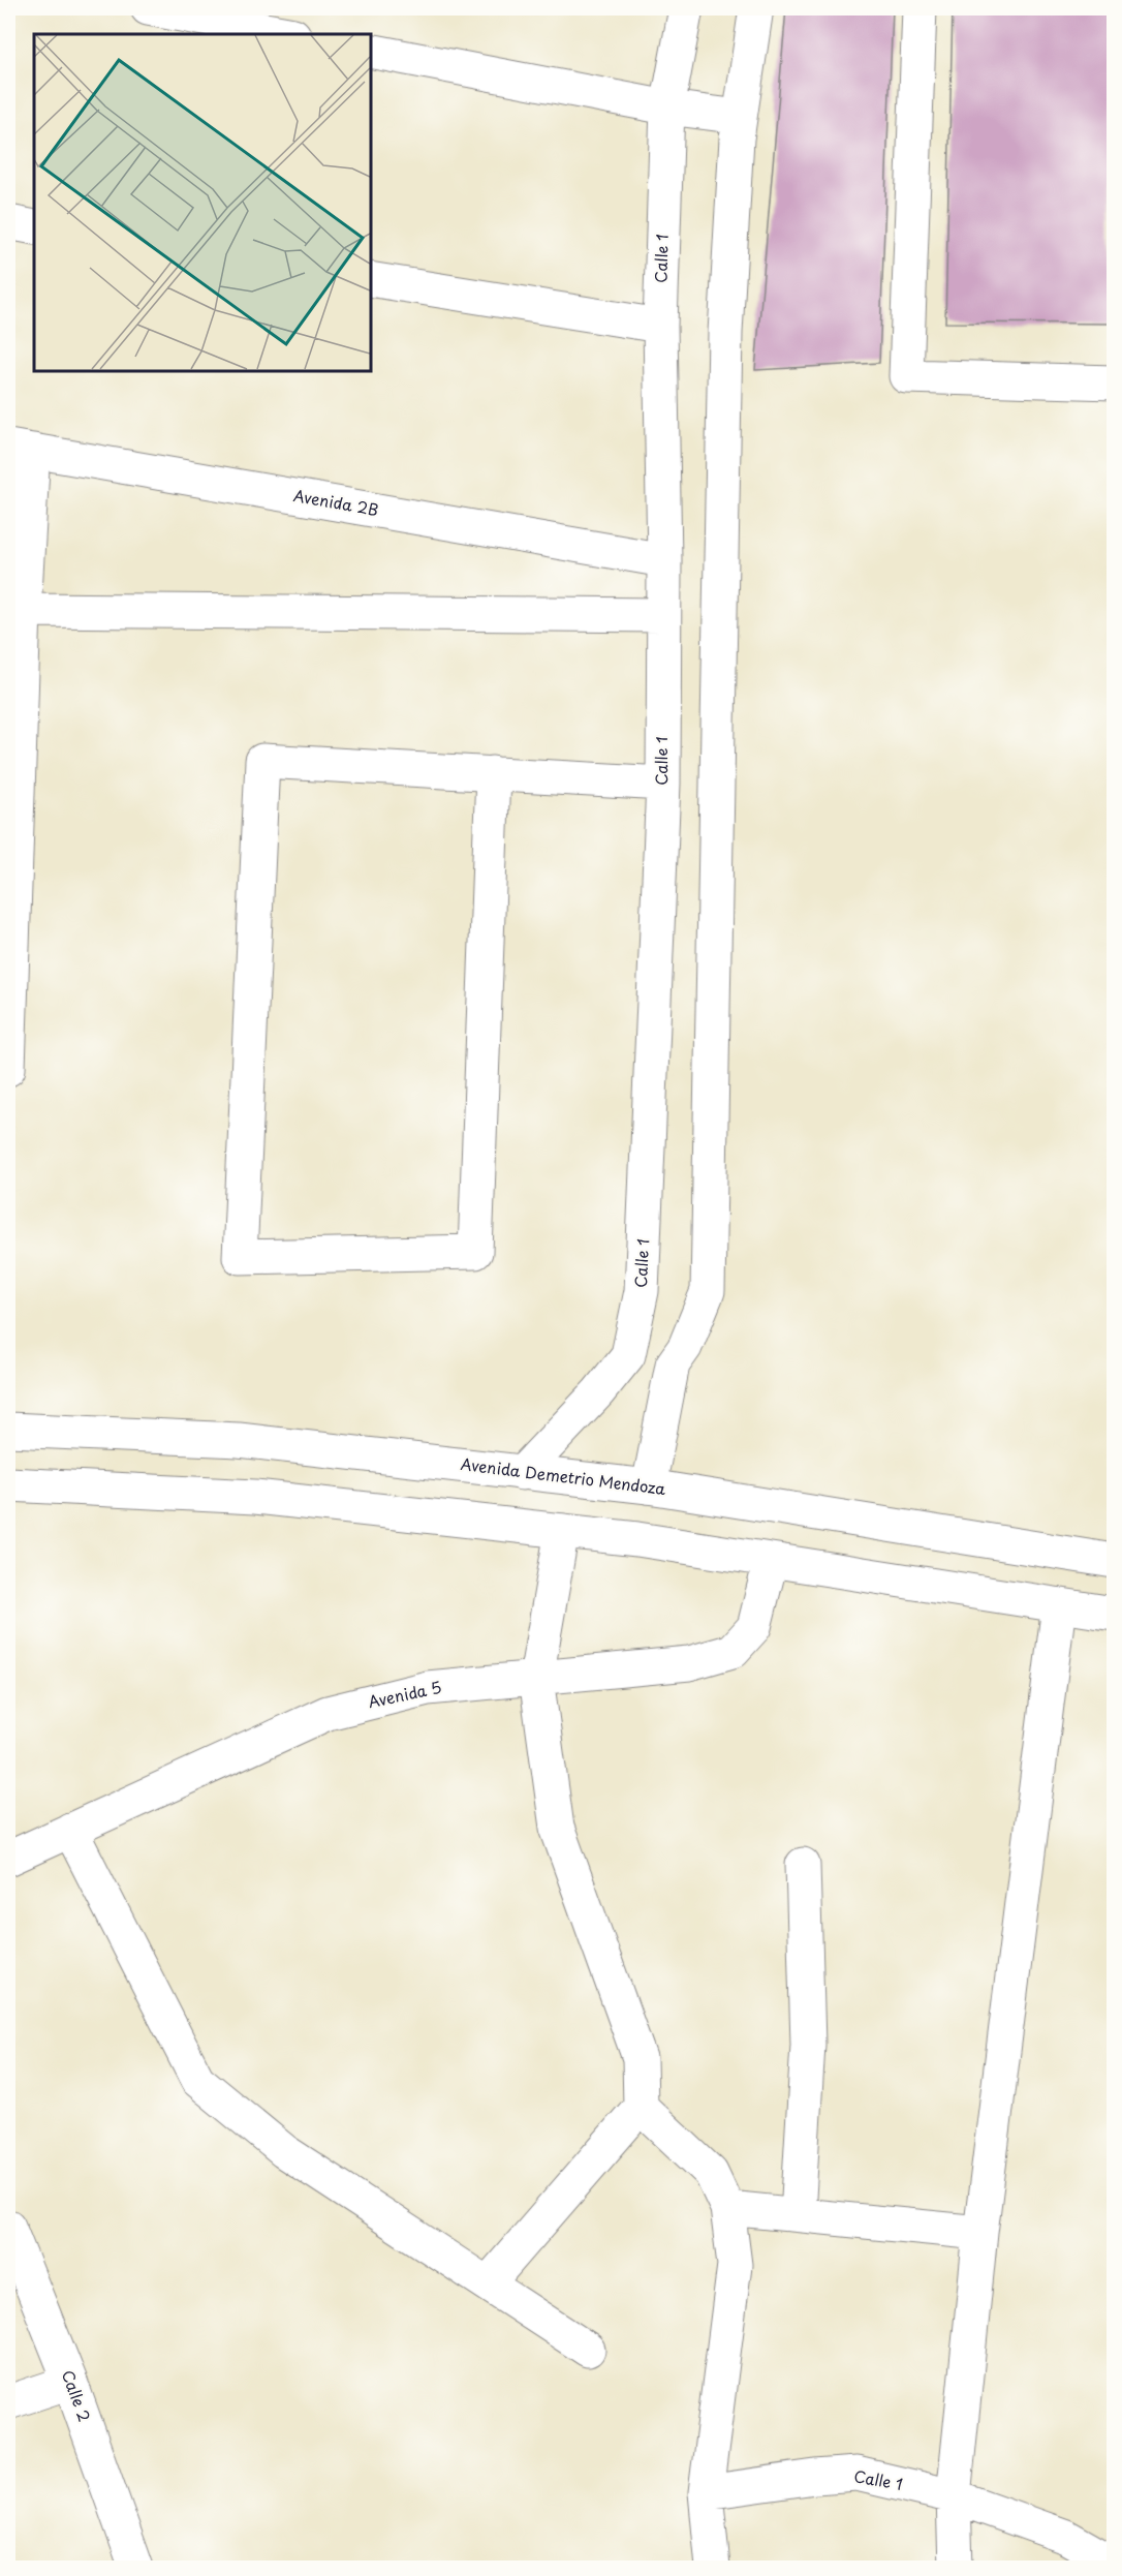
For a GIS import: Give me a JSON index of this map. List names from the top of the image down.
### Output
{
  "streets": {
    "street": [
      "Calle 1",
      "Avenida 2B",
      "Avenida Demetrio Mendoza",
      "Avenida 5",
      "Calle 2"
    ]
  },
  "crossings": [
    ["Calle 1", "Avenida 2B"],
    ["Calle 1", "Avenida Demetrio Mendoza"]
  ]
}
